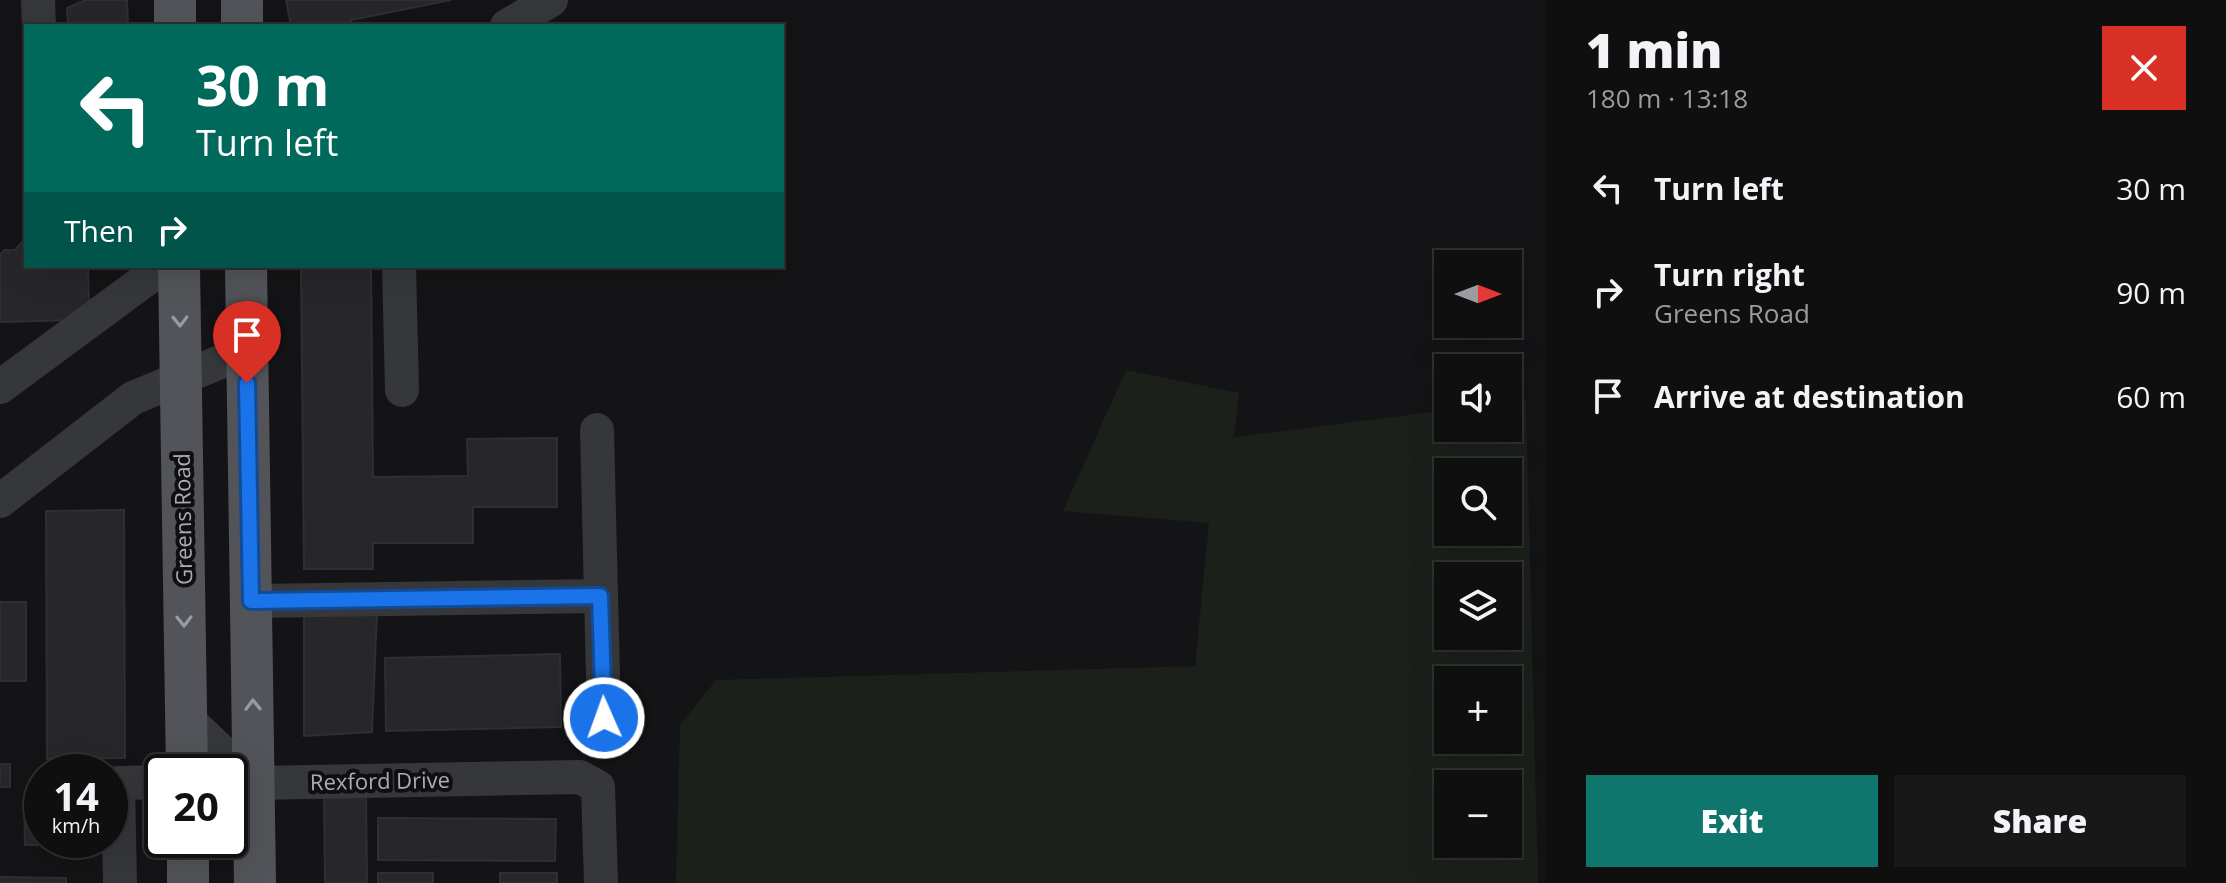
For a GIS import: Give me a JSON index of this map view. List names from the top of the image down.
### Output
{
  "streets": {
    "main road": ["Greens Road"],
    "lane": ["Rexford Drive"]
  },
  "north": "right",
  "page": {
    "heading": ["1 min", "180 m · 13:18"],
    "turn": ["30 m", "Turn left"],
    "list": [
      {
        "name": "Turn left",
        "value": "30 m"
      },
      {
        "name": "Turn right",
        "note": "Greens Road",
        "value": "90 m"
      },
      {
        "name": "Arrive at destination",
        "value": "60 m"
      }
    ],
    "then": "Then",
    "map_buttons": ["+", "−"],
    "speed": "14 km/h",
    "limit": "20",
    "buttons": ["Exit", "Share"]
  }
}
